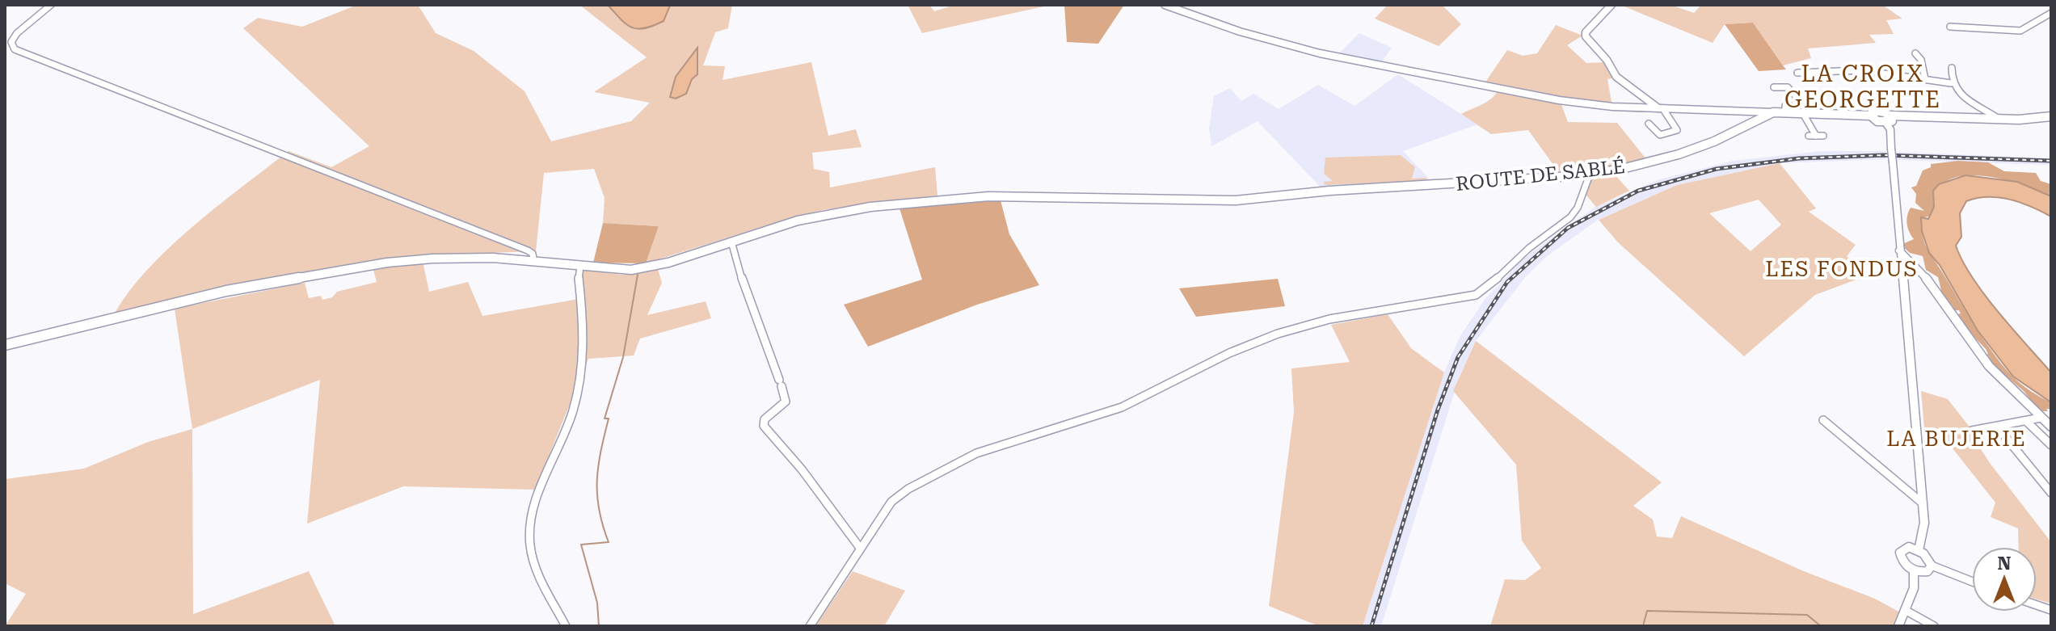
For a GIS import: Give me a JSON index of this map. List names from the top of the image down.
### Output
{
  "streets": {
    "main road": ["ROUTE DE SABLÉ"]
  },
  "districts": ["LA CROIX GEORGETTE", "LES FONDUS", "LA BUJERIE"],
  "north": "top"
}
